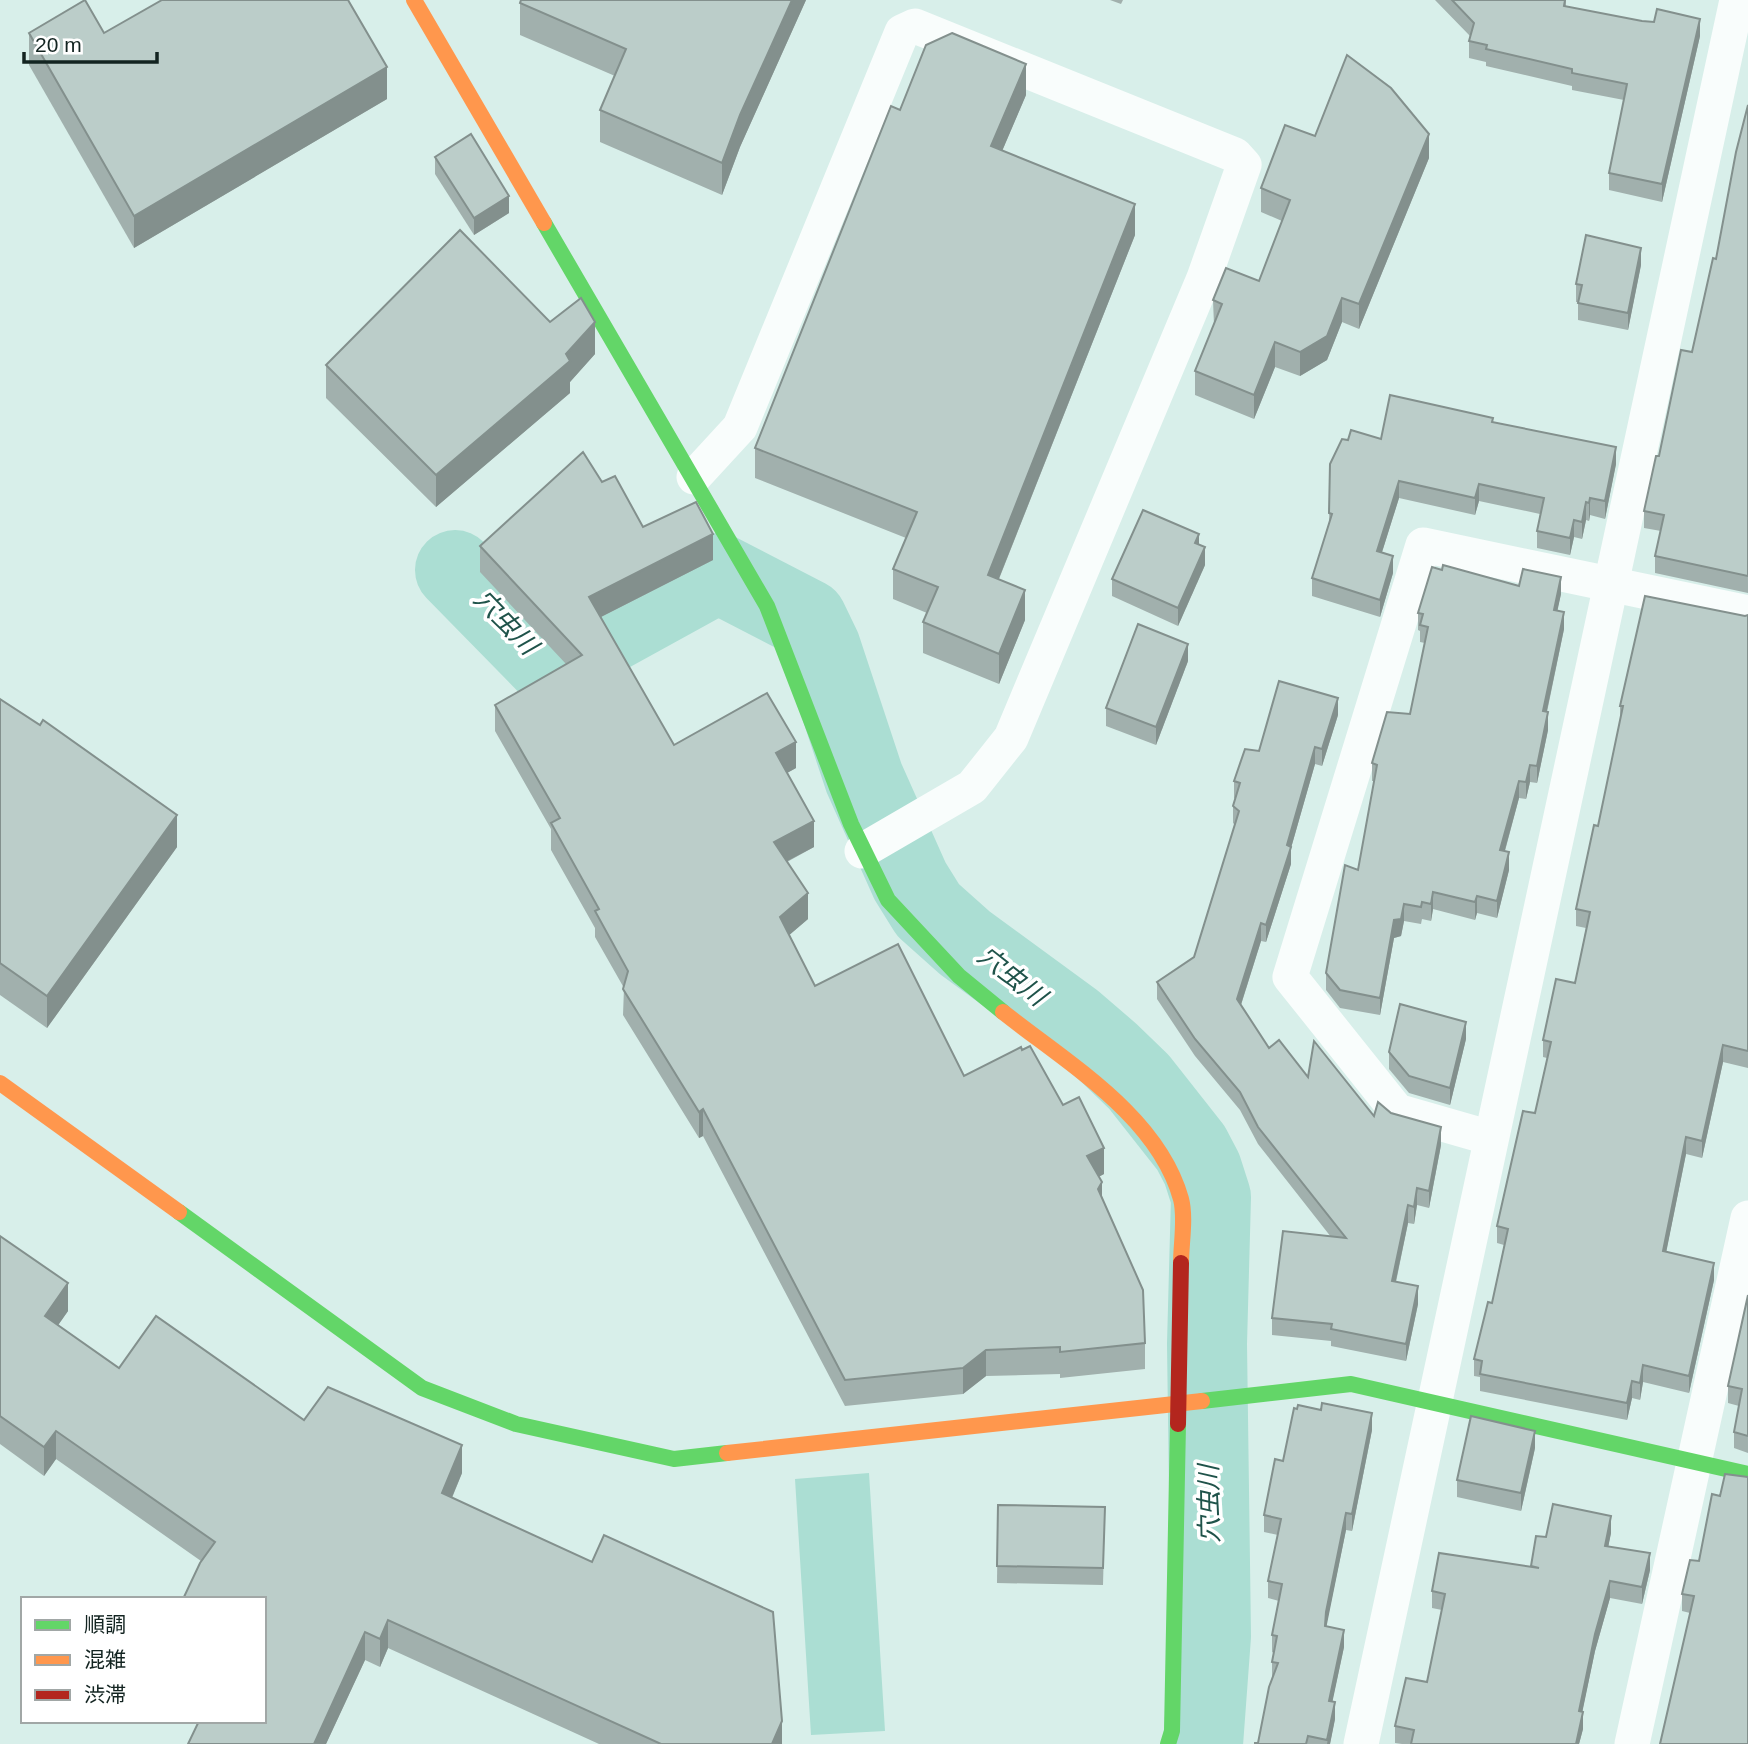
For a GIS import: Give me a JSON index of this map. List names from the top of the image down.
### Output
{
  "water": ["穴虫川"],
  "legend": ["順調", "混雑", "渋滞"],
  "scale_bar": "20 m"
}
